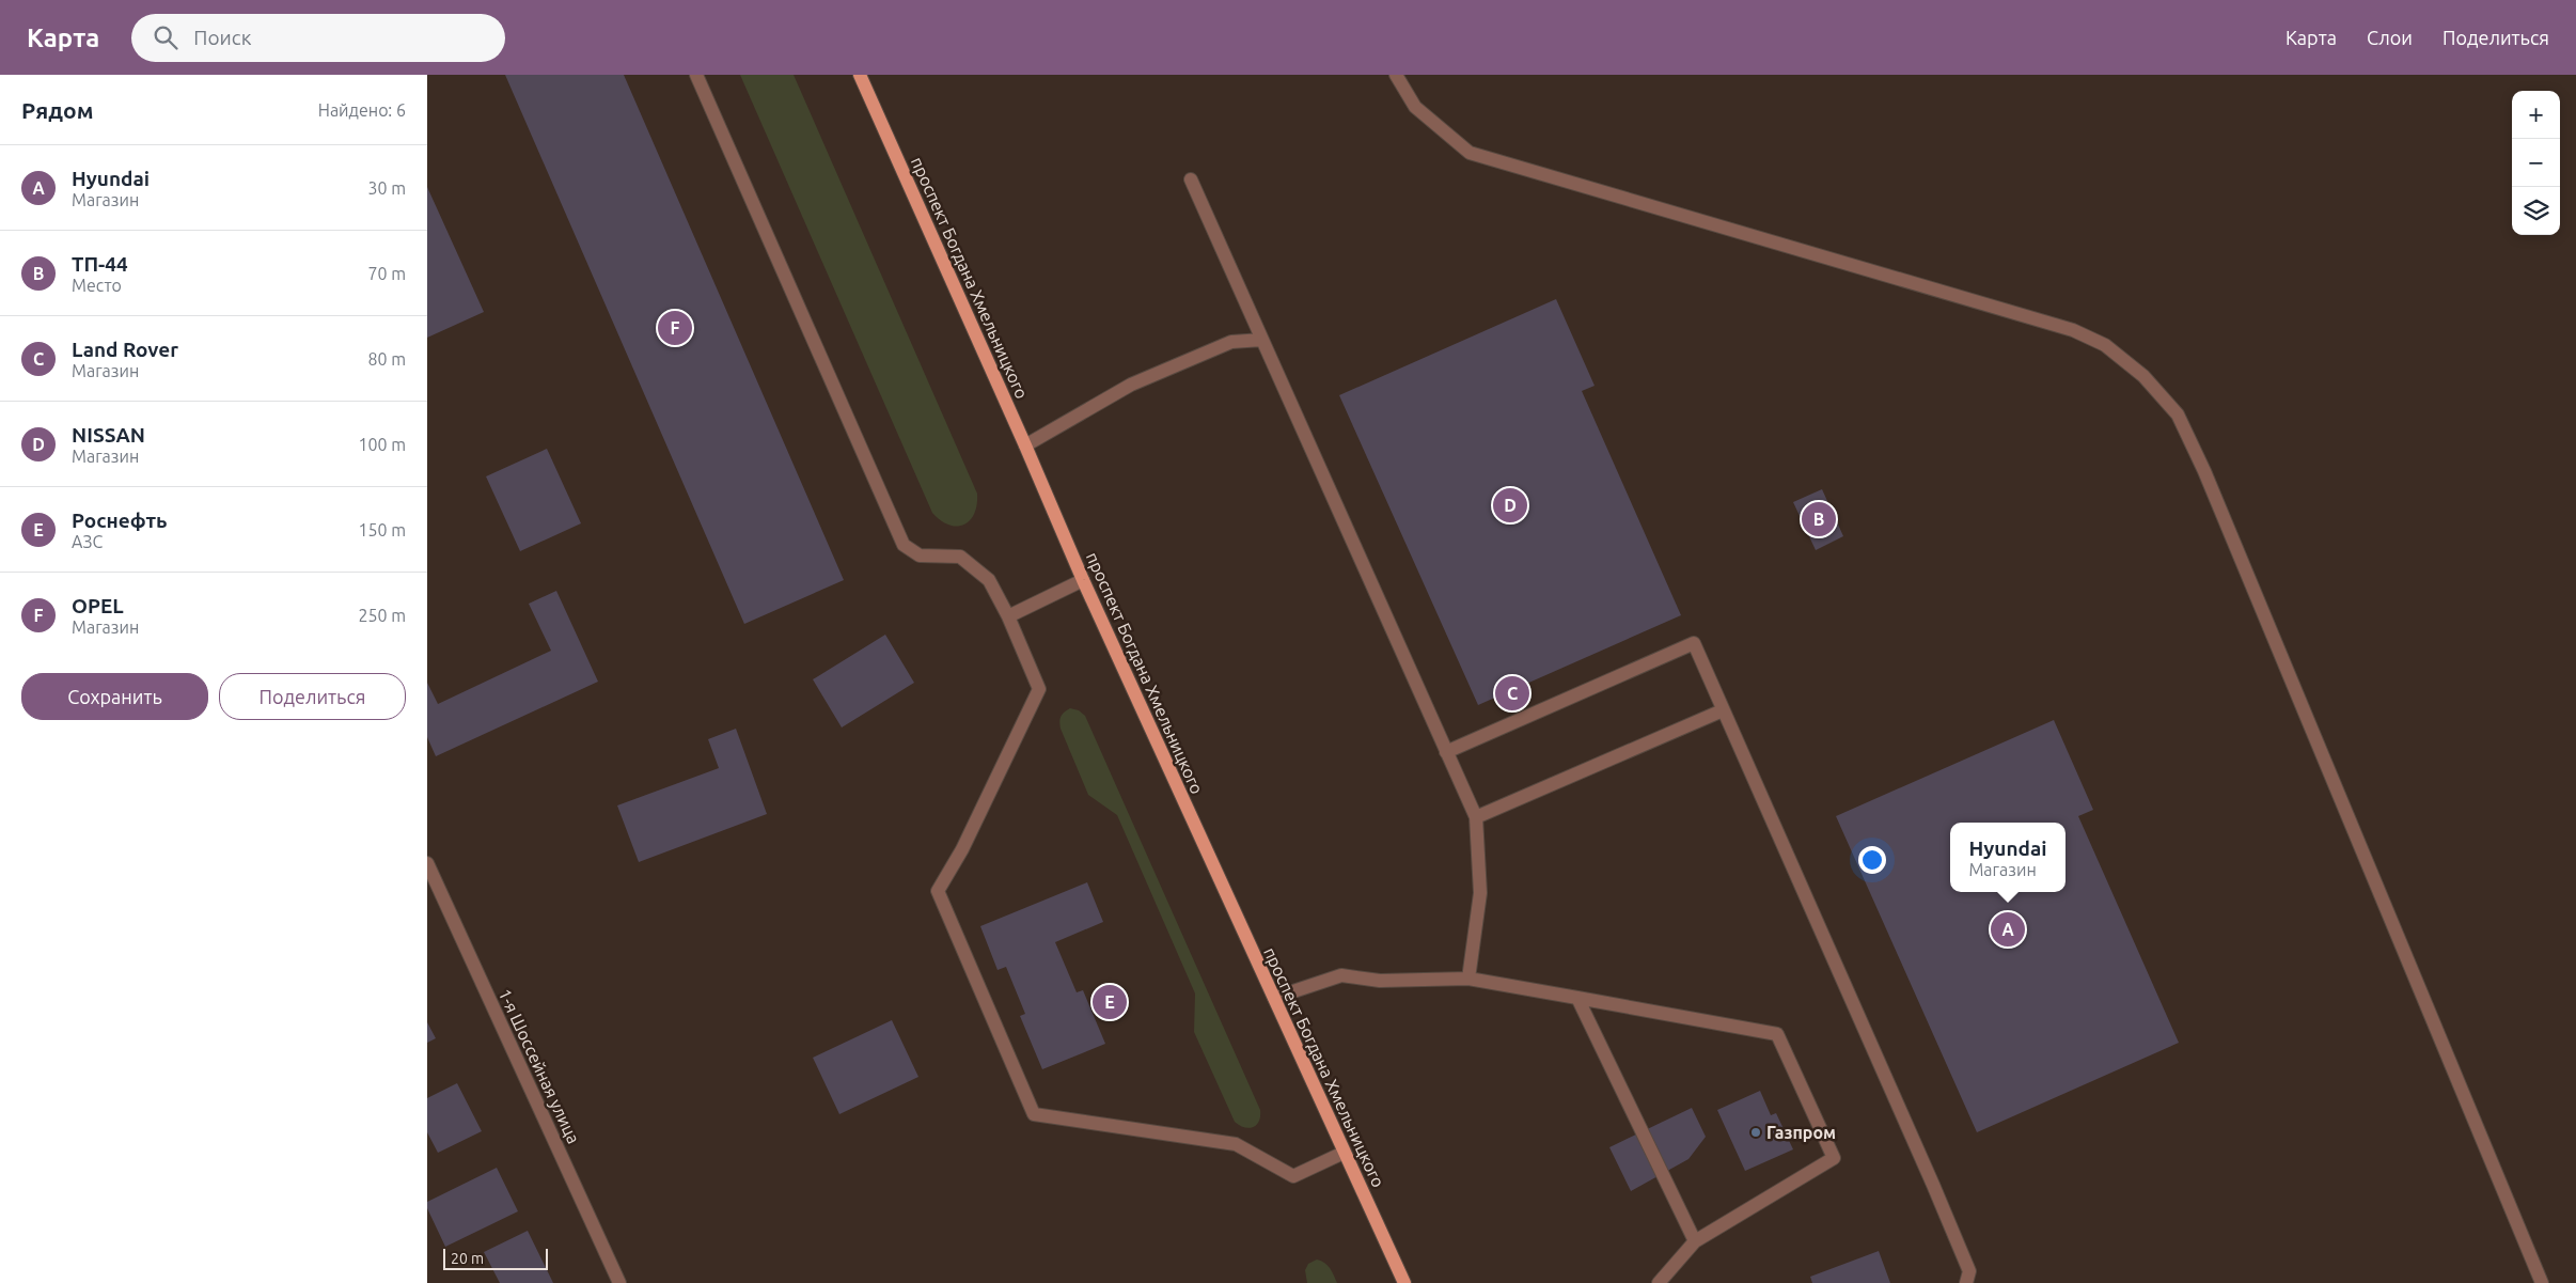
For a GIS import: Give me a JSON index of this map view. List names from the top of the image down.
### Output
{
  "streets": {
    "main road": ["проспект Богдана Хмельницкого"],
    "street": ["1-я Шоссейная улица"]
  },
  "places": ["Газпром"],
  "scale_bar": "20 m",
  "page": {
    "header": "Карта",
    "search": "Поиск",
    "nav": ["Карта", "Слои", "Поделиться"],
    "heading": ["Рядом", "Найдено: 6"],
    "map_buttons": ["+", "−"],
    "list": [
      {
        "mark": "A",
        "name": "Hyundai",
        "note": "Магазин",
        "value": "30 m"
      },
      {
        "mark": "B",
        "name": "ТП-44",
        "note": "Место",
        "value": "70 m"
      },
      {
        "mark": "C",
        "name": "Land Rover",
        "note": "Магазин",
        "value": "80 m"
      },
      {
        "mark": "D",
        "name": "NISSAN",
        "note": "Магазин",
        "value": "100 m"
      },
      {
        "mark": "E",
        "name": "Роснефть",
        "note": "АЗС",
        "value": "150 m"
      },
      {
        "mark": "F",
        "name": "OPEL",
        "note": "Магазин",
        "value": "250 m"
      }
    ],
    "pins": [
      "F",
      "D",
      "B",
      "C",
      "A",
      "E"
    ],
    "buttons": ["Сохранить", "Поделиться"],
    "popup": ["Hyundai", "Магазин"],
    "scale": "20 m"
  }
}
